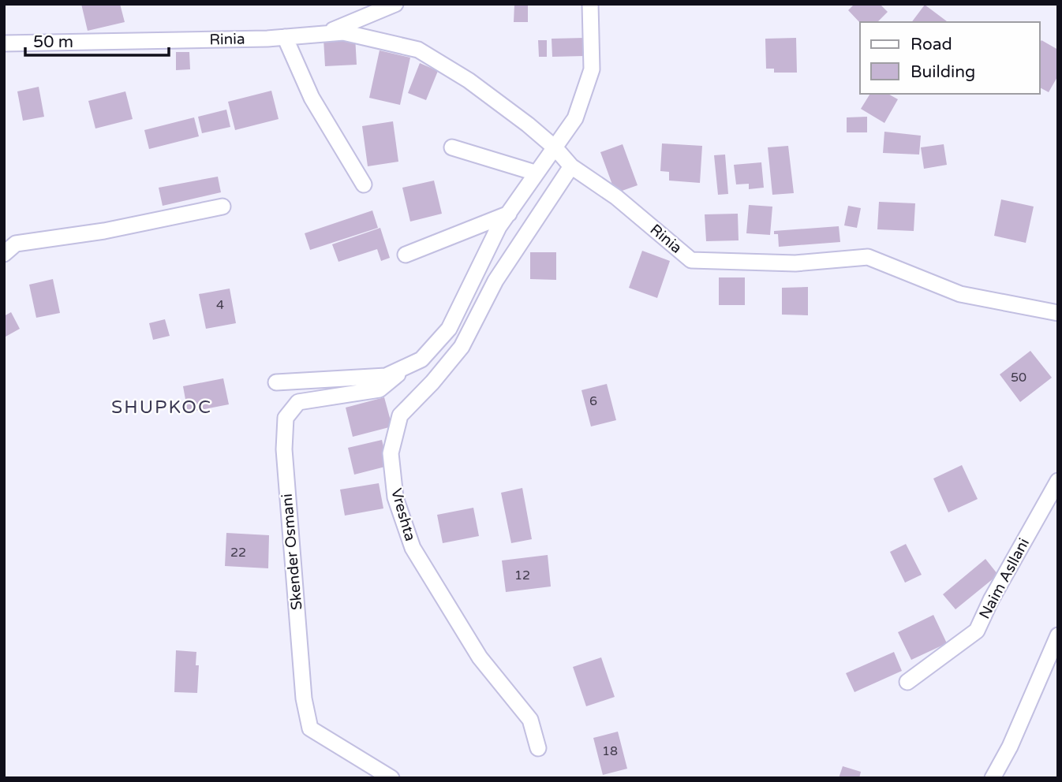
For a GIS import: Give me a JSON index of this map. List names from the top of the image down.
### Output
{
  "streets": {
    "street": [
      "Rinia",
      "Vreshta",
      "Skender Osmani",
      "Naim Asllani"
    ]
  },
  "crossings": [
    ["Rinia", "Vreshta"],
    ["Rinia", "Skender Osmani"]
  ],
  "districts": ["SHUPKOC"],
  "house_numbers": [
    "4",
    "50",
    "6",
    "22",
    "12",
    "18"
  ],
  "legend": ["Road", "Building"],
  "scale_bar": "50 m"
}
